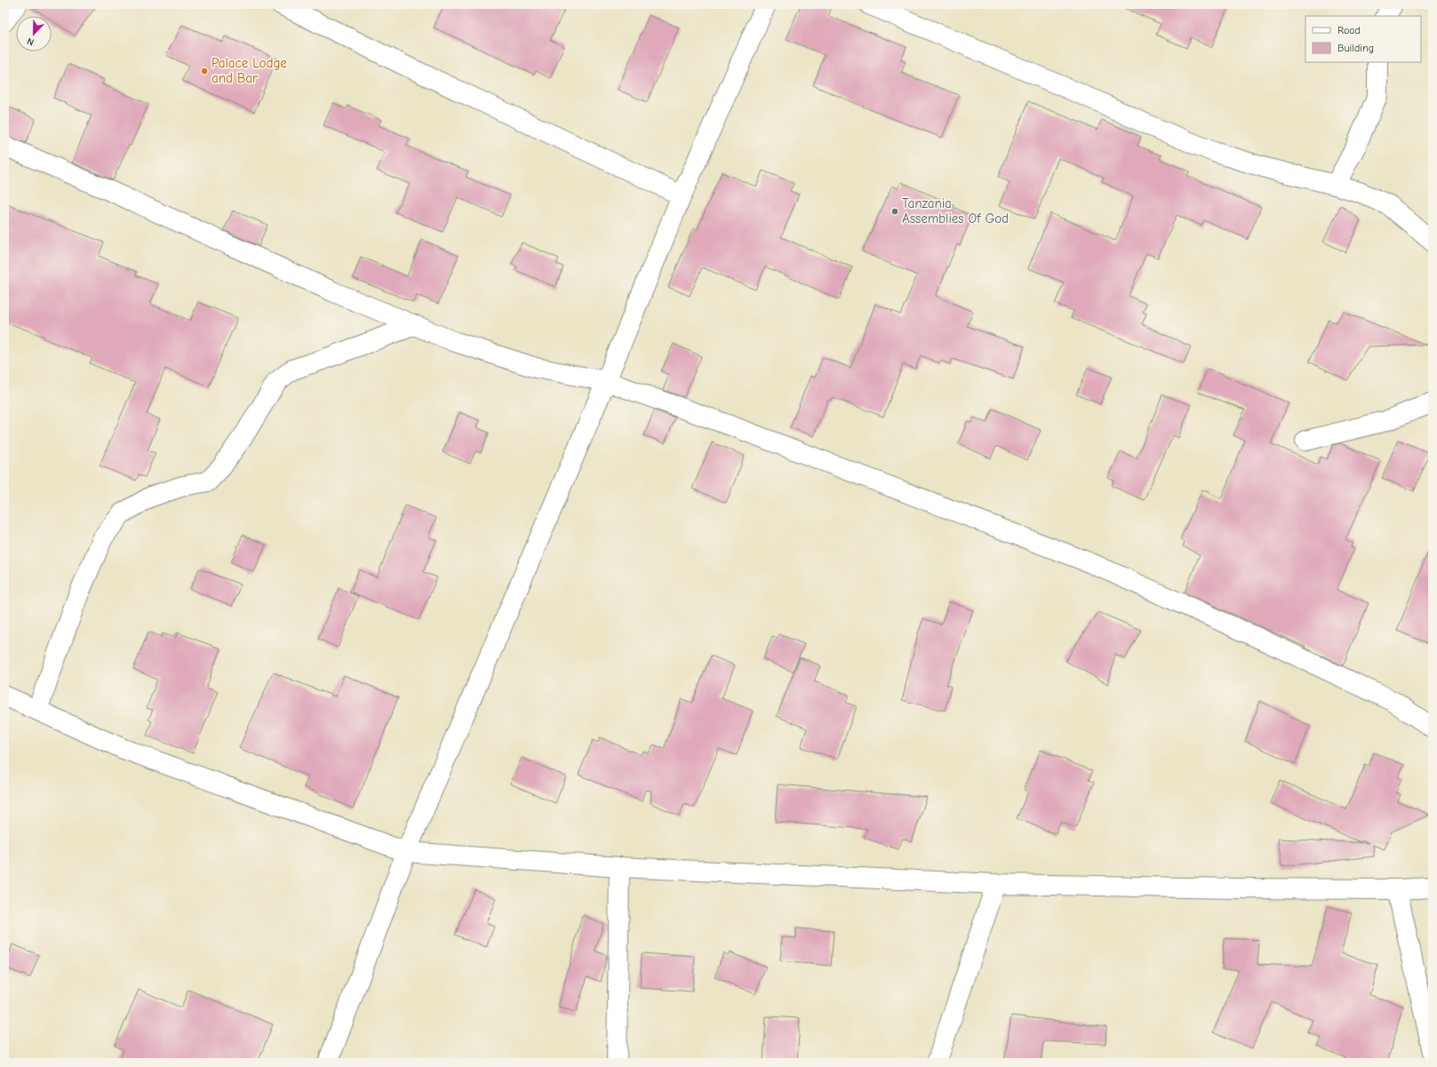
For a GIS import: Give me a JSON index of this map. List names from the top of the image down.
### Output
{
  "places": ["Palace Lodge and Bar", "Tanzania Assemblies Of God"],
  "legend": ["Road", "Building"],
  "north": "bottom left"
}
